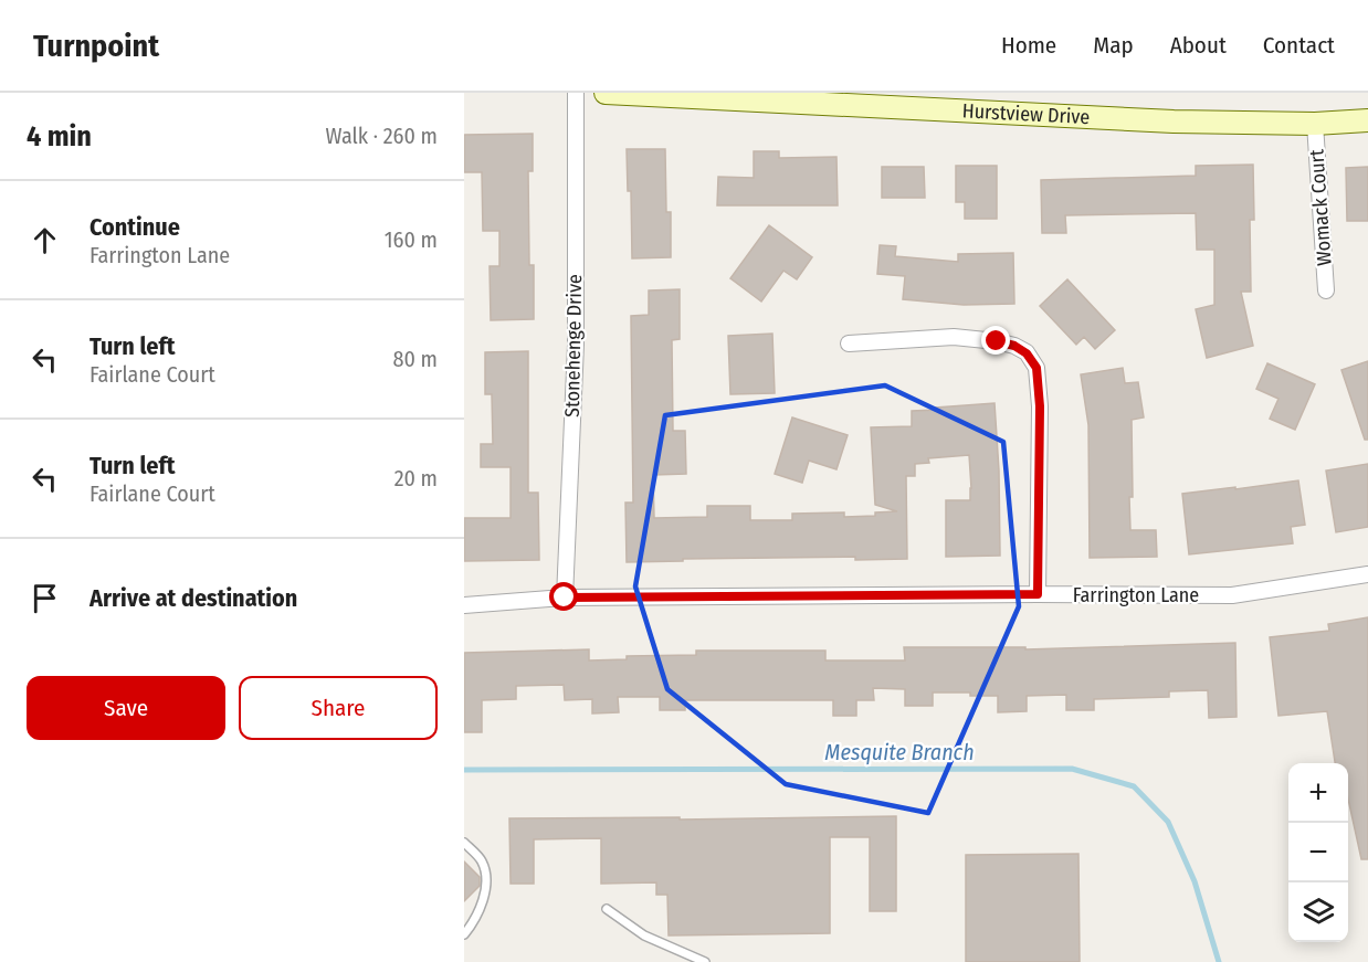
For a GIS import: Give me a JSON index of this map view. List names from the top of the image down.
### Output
{
  "streets": {
    "street": [
      "Hurstview Drive",
      "Womack Court",
      "Stonehenge Drive",
      "Farrington Lane"
    ]
  },
  "crossings": [
    ["Hurstview Drive", "Womack Court"],
    ["Stonehenge Drive", "Farrington Lane"]
  ],
  "water": ["Mesquite Branch"],
  "page": {
    "header": "Turnpoint",
    "nav": [
      "Home",
      "Map",
      "About",
      "Contact"
    ],
    "heading": ["4 min", "Walk · 260 m"],
    "list": [
      ["Continue", "Farrington Lane", "160 m"],
      ["Turn left", "Fairlane Court", "80 m"],
      ["Turn left", "Fairlane Court", "20 m"],
      "Arrive at destination"
    ],
    "buttons": ["Save", "Share"],
    "map_buttons": ["+", "−"]
  }
}
